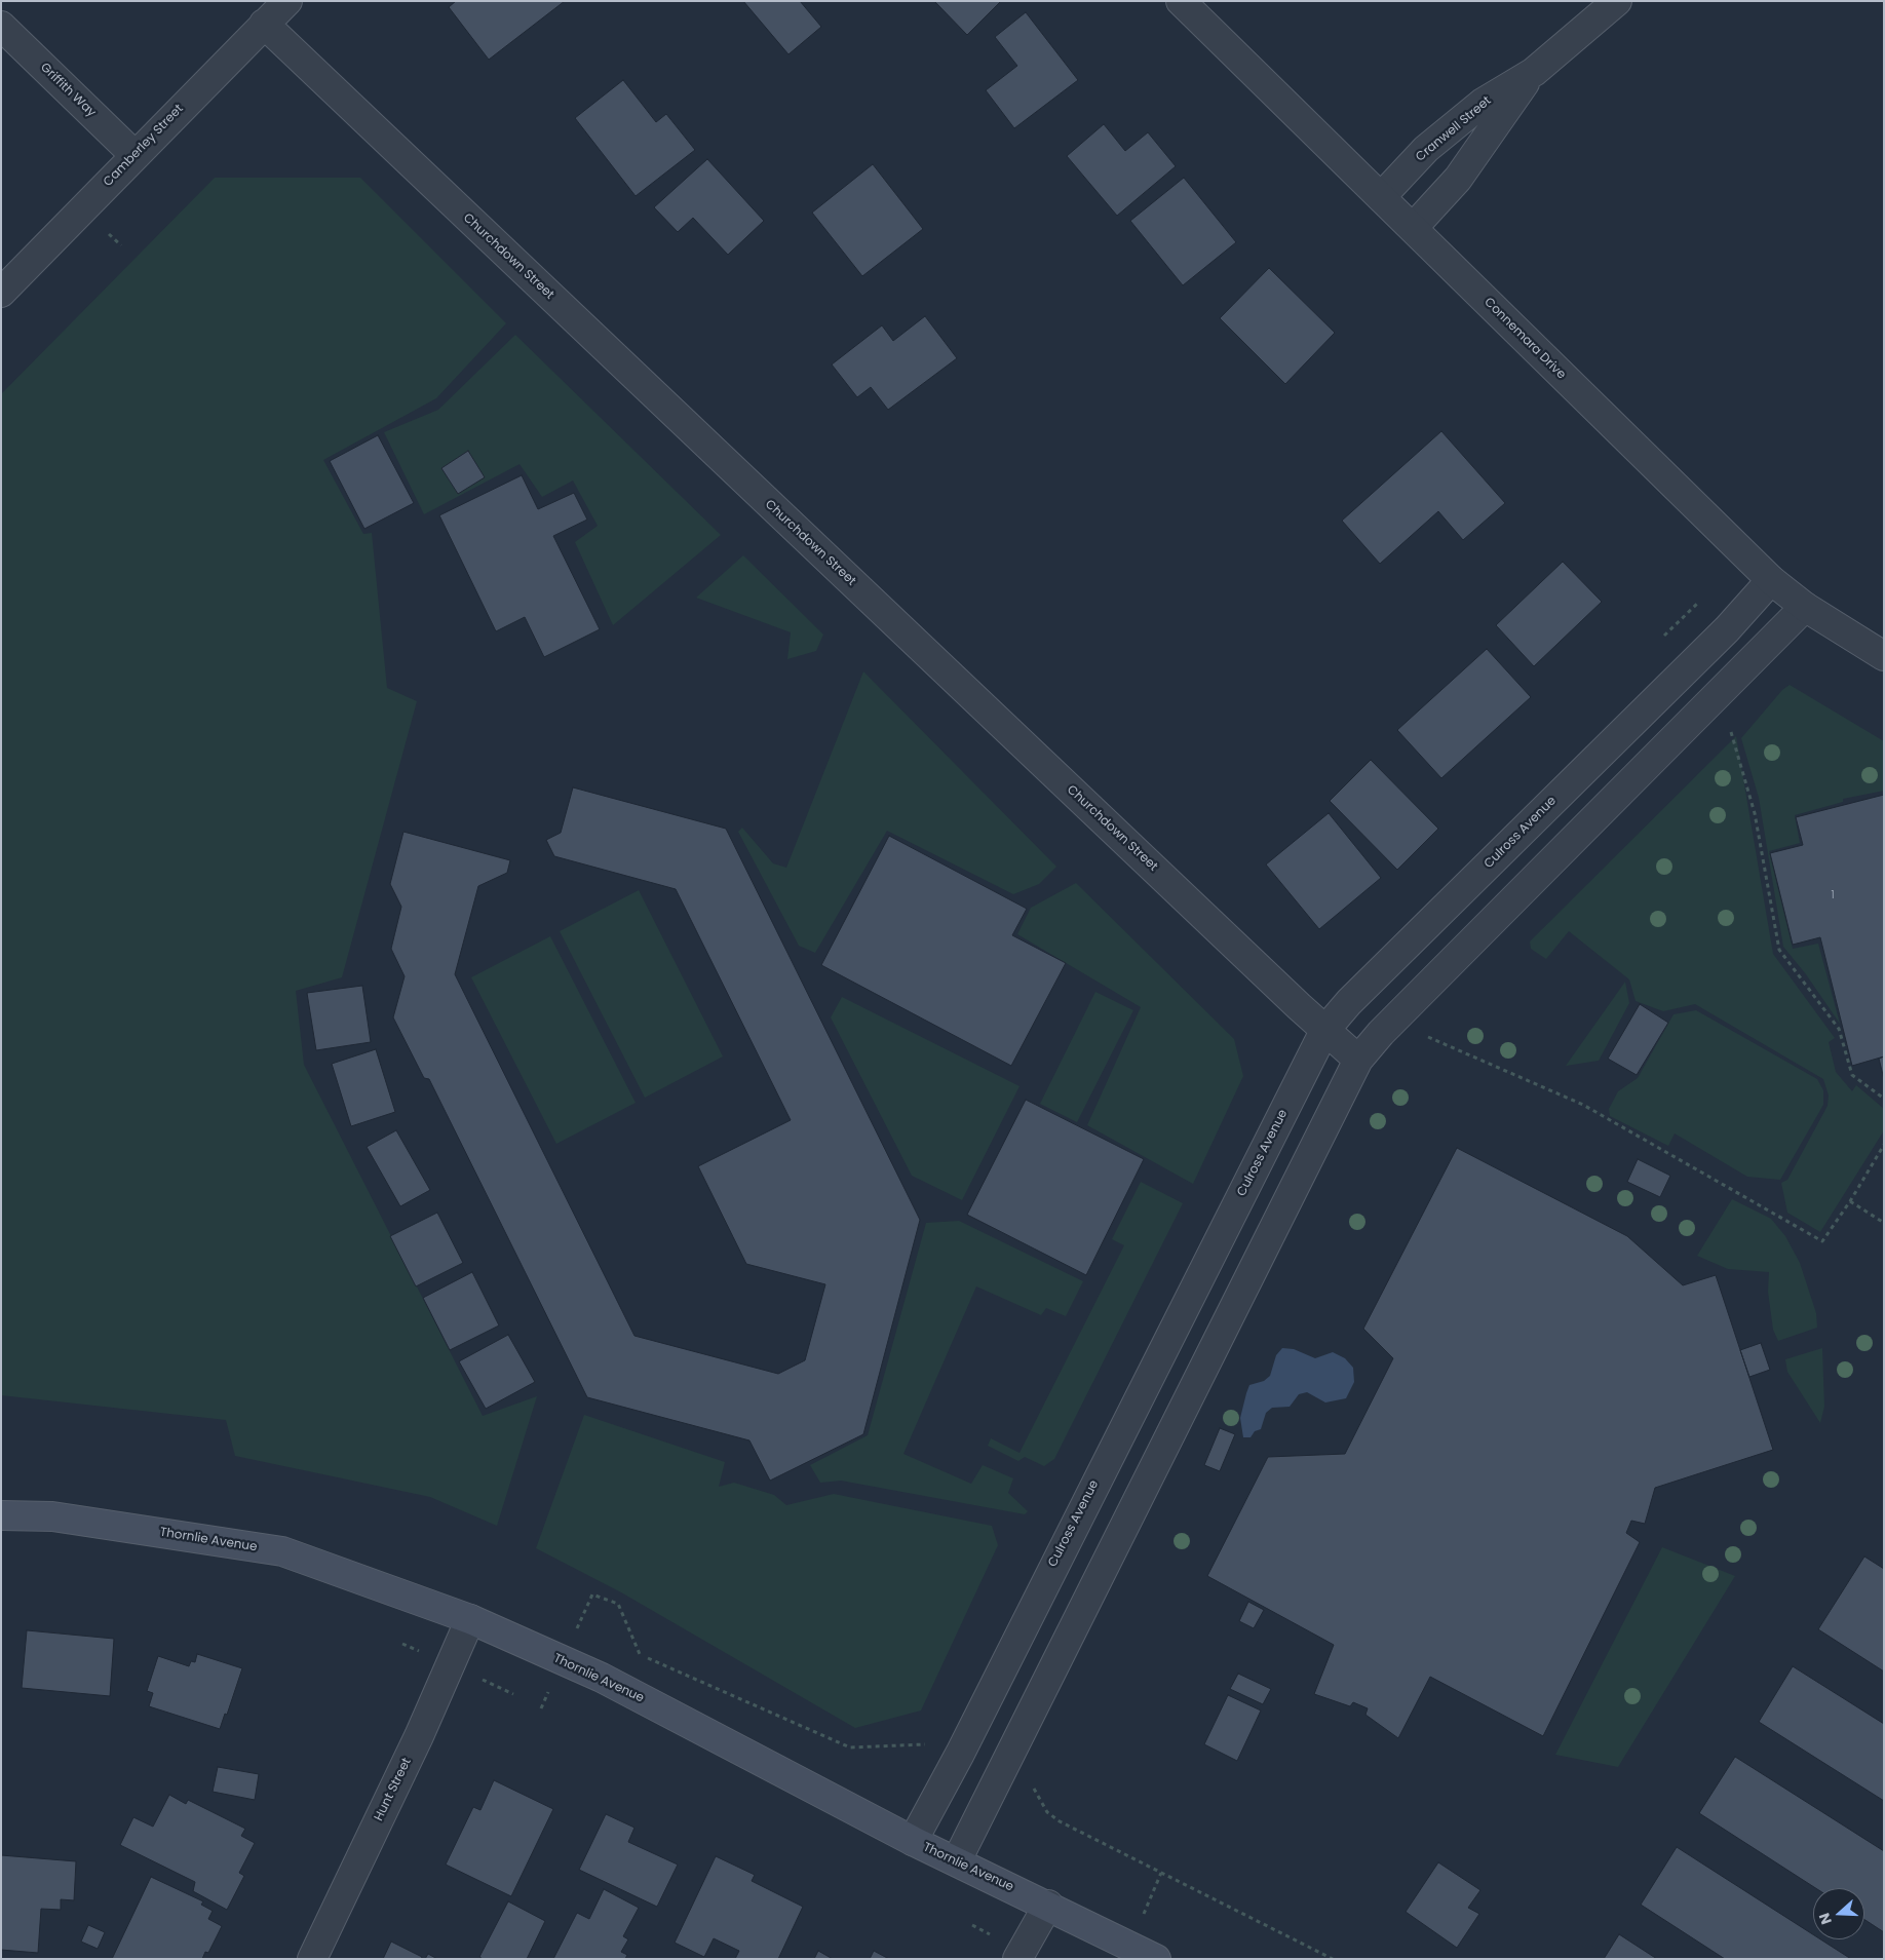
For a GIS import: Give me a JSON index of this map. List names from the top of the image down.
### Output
{
  "streets": {
    "main road": ["Thornlie Avenue"],
    "street": [
      "Griffith Way",
      "Cranwell Street",
      "Camberley Street",
      "Churchdown Street",
      "Connemara Drive",
      "Culross Avenue",
      "Hunt Street"
    ]
  },
  "crossings": [
    ["Griffith Way", "Camberley Street"],
    ["Cranwell Street", "Connemara Drive"],
    ["Camberley Street", "Churchdown Street"],
    ["Churchdown Street", "Culross Avenue"],
    ["Connemara Drive", "Culross Avenue"],
    ["Culross Avenue", "Thornlie Avenue"],
    ["Thornlie Avenue", "Hunt Street"]
  ],
  "house_numbers": ["1"],
  "north": "left"
}
